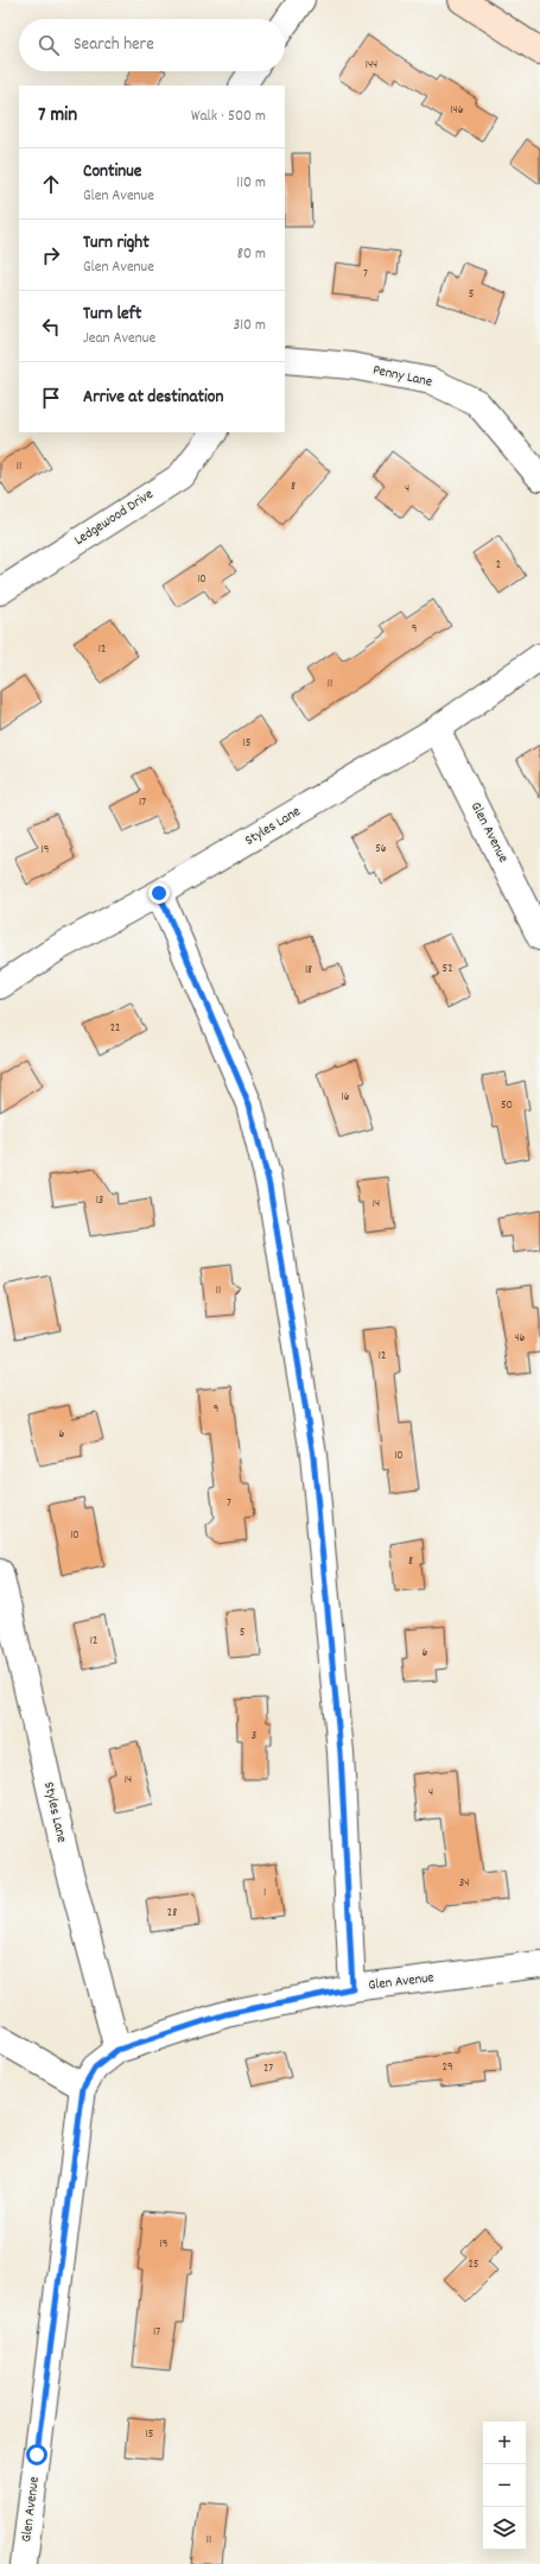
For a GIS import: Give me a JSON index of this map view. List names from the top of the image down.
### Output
{
  "streets": {
    "street": [
      "Penny Lane",
      "Ledgewood Drive",
      "Styles Lane",
      "Glen Avenue"
    ]
  },
  "crossings": [
    ["Styles Lane", "Glen Avenue"]
  ],
  "house_numbers": [
    "144",
    "146",
    "7",
    "5",
    "11",
    "8",
    "4",
    "2",
    "10",
    "9",
    "12",
    "11",
    "15",
    "17",
    "56",
    "19",
    "52",
    "18",
    "22",
    "16",
    "50",
    "13",
    "14",
    "11",
    "46",
    "12",
    "9",
    "6",
    "10",
    "7",
    "10",
    "8",
    "5",
    "12",
    "6",
    "3",
    "14",
    "4",
    "34",
    "1",
    "28",
    "29",
    "27",
    "19",
    "25",
    "17",
    "15",
    "11"
  ],
  "page": {
    "search": "Search here",
    "heading": ["7 min", "Walk · 500 m"],
    "list": [
      ["Continue", "Glen Avenue", "110 m"],
      ["Turn right", "Glen Avenue", "80 m"],
      ["Turn left", "Jean Avenue", "310 m"],
      "Arrive at destination"
    ],
    "map_buttons": ["+", "−"]
  }
}
